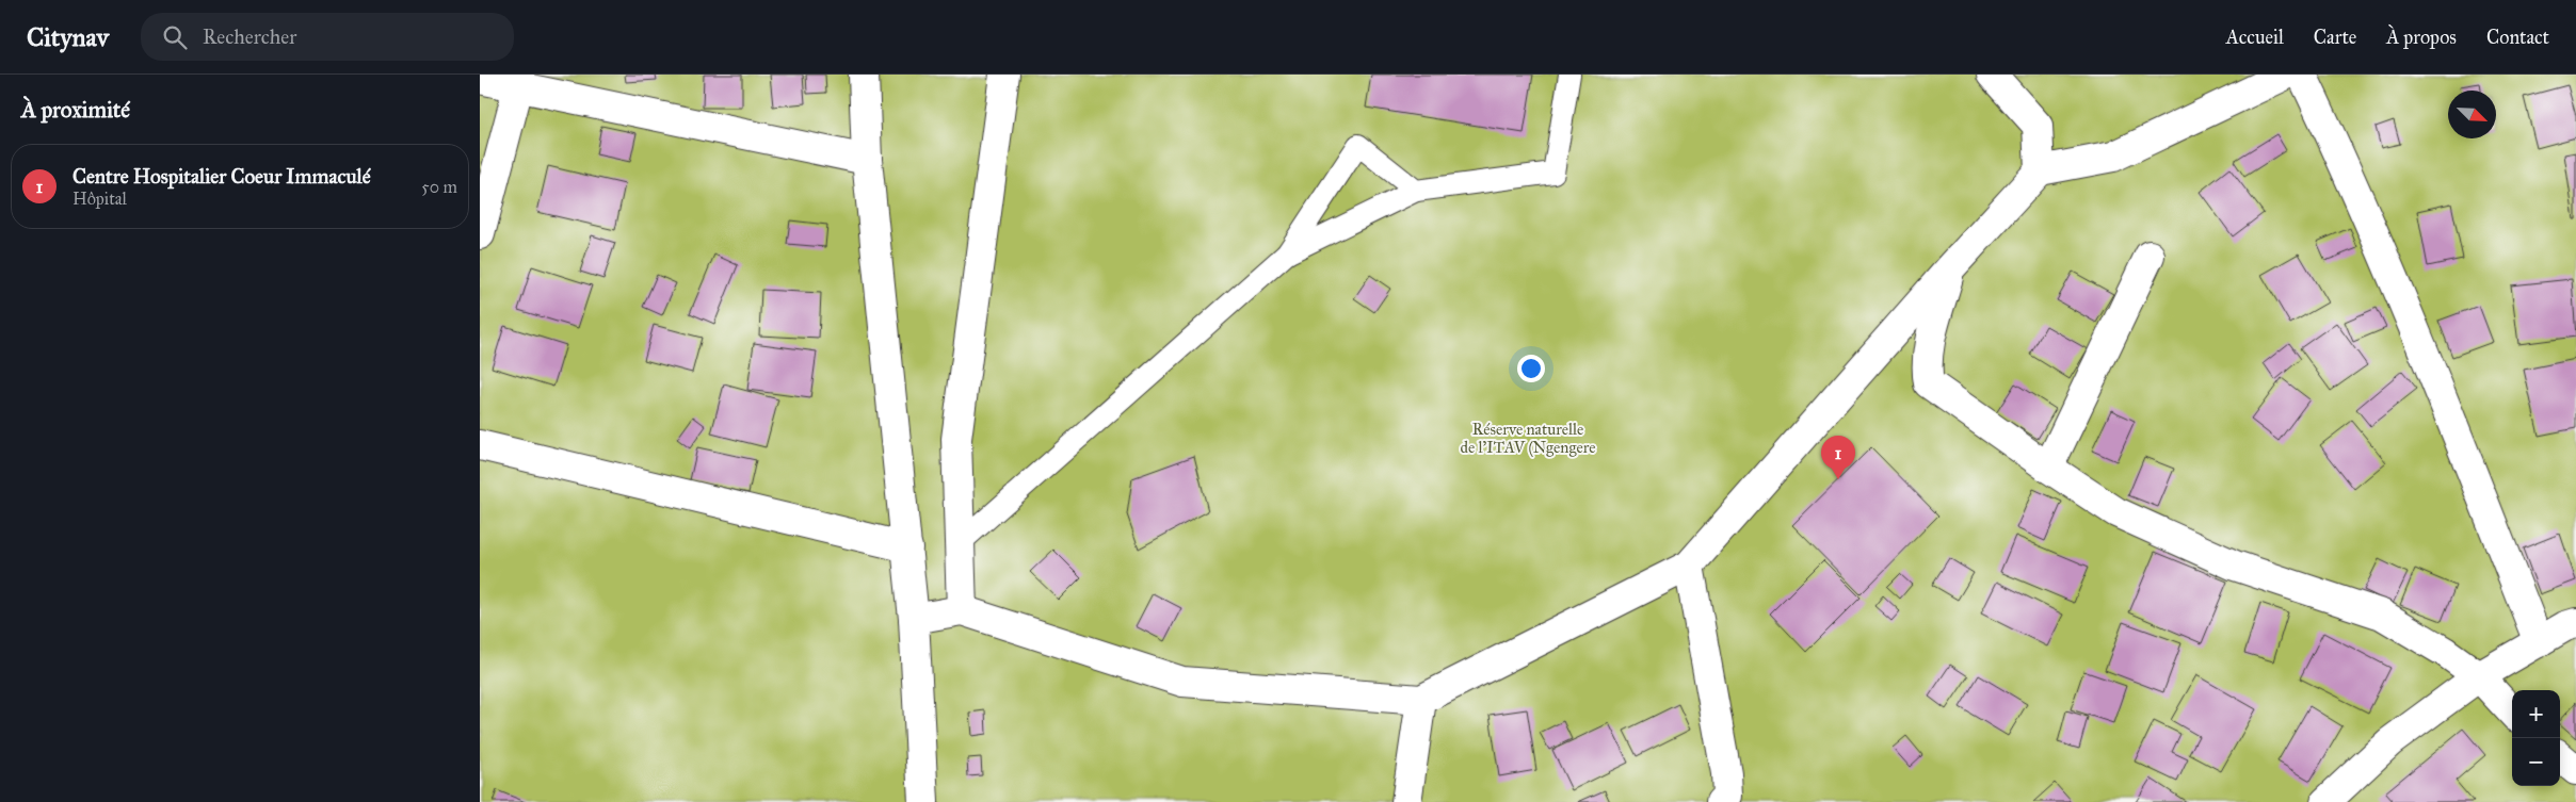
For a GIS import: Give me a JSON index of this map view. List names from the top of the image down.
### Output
{
  "parks": ["Réserve naturelle de l'ITAV (Ngengere"],
  "north": "bottom right",
  "page": {
    "header": "Citynav",
    "search": "Rechercher",
    "nav": [
      "Accueil",
      "Carte",
      "À propos",
      "Contact"
    ],
    "heading": "À proximité",
    "list": [
      {
        "mark": "1",
        "name": "Centre Hospitalier Coeur Immaculé",
        "note": "Hôpital",
        "value": "50 m"
      }
    ],
    "pins": "1",
    "map_buttons": ["+", "−"]
  }
}
